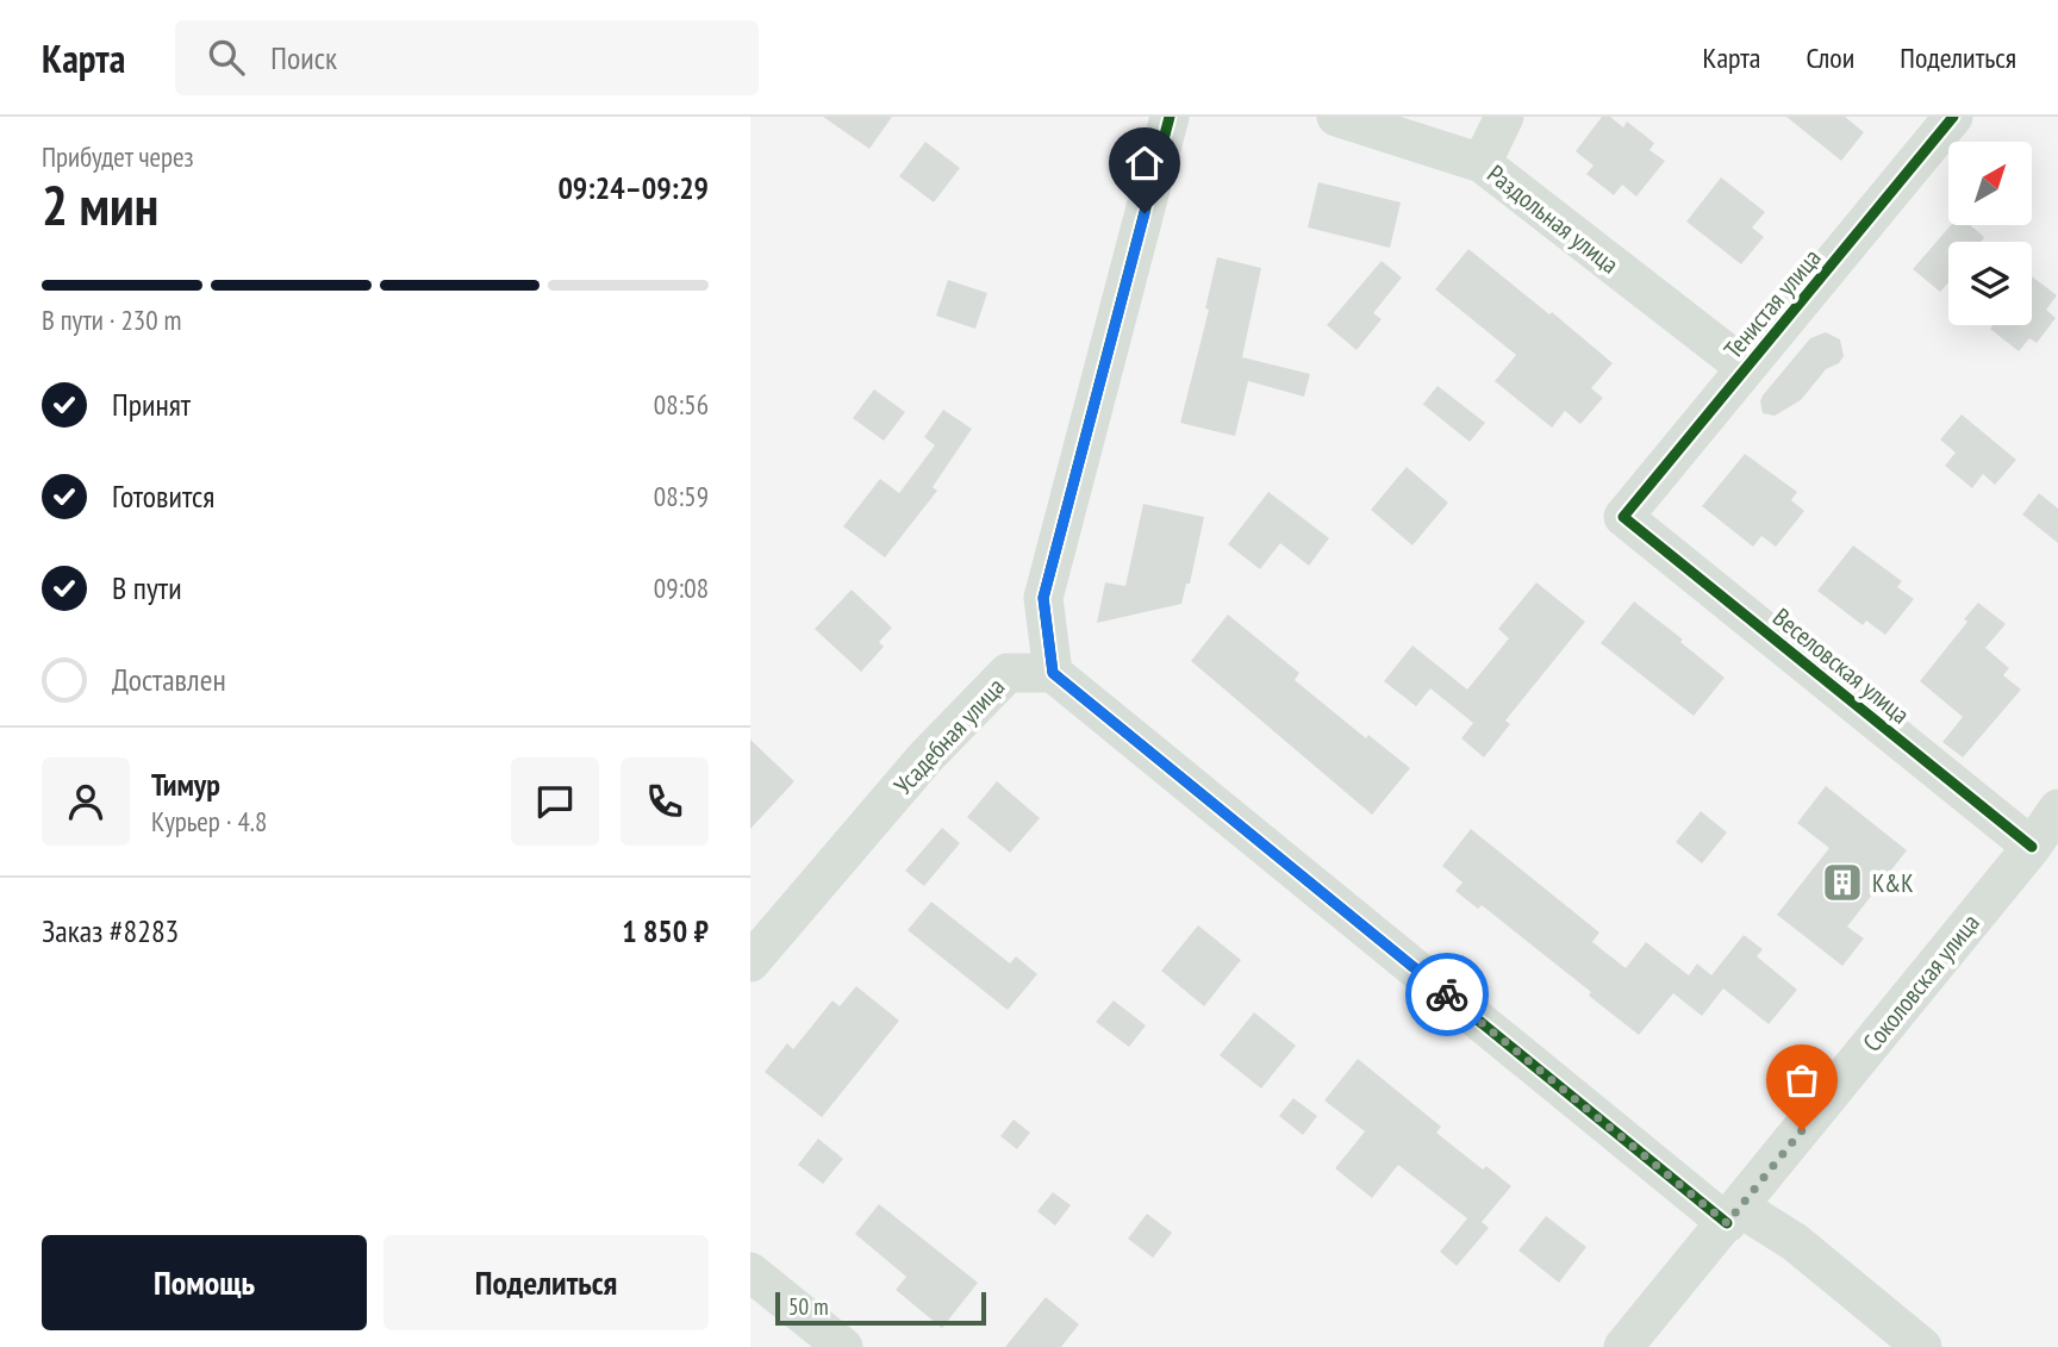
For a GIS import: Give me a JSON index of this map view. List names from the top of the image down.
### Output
{
  "streets": {
    "street": [
      "Раздольная улица",
      "Тенистая улица",
      "Веселовская улица",
      "Усадебная улица",
      "Соколовская улица"
    ]
  },
  "crossings": [
    ["Раздольная улица", "Тенистая улица"],
    ["Тенистая улица", "Веселовская улица"],
    ["Веселовская улица", "Соколовская улица"]
  ],
  "places": {
    "building": ["K&K"]
  },
  "scale_bar": "50 m",
  "north": "top right",
  "page": {
    "header": "Карта",
    "search": "Поиск",
    "nav": ["Карта", "Слои", "Поделиться"],
    "heading": ["2 мин", "Прибудет через", "09:24–09:29"],
    "panel": [
      "Тимур",
      "Курьер · 4.8",
      "Заказ #8283",
      "1 850 ₽"
    ],
    "bar": "В пути · 230 m",
    "list": [
      ["Принят", "08:56"],
      ["Готовится", "08:59"],
      ["В пути", "09:08"],
      "Доставлен"
    ],
    "buttons": ["Помощь", "Поделиться"],
    "scale": "50 m"
  }
}
